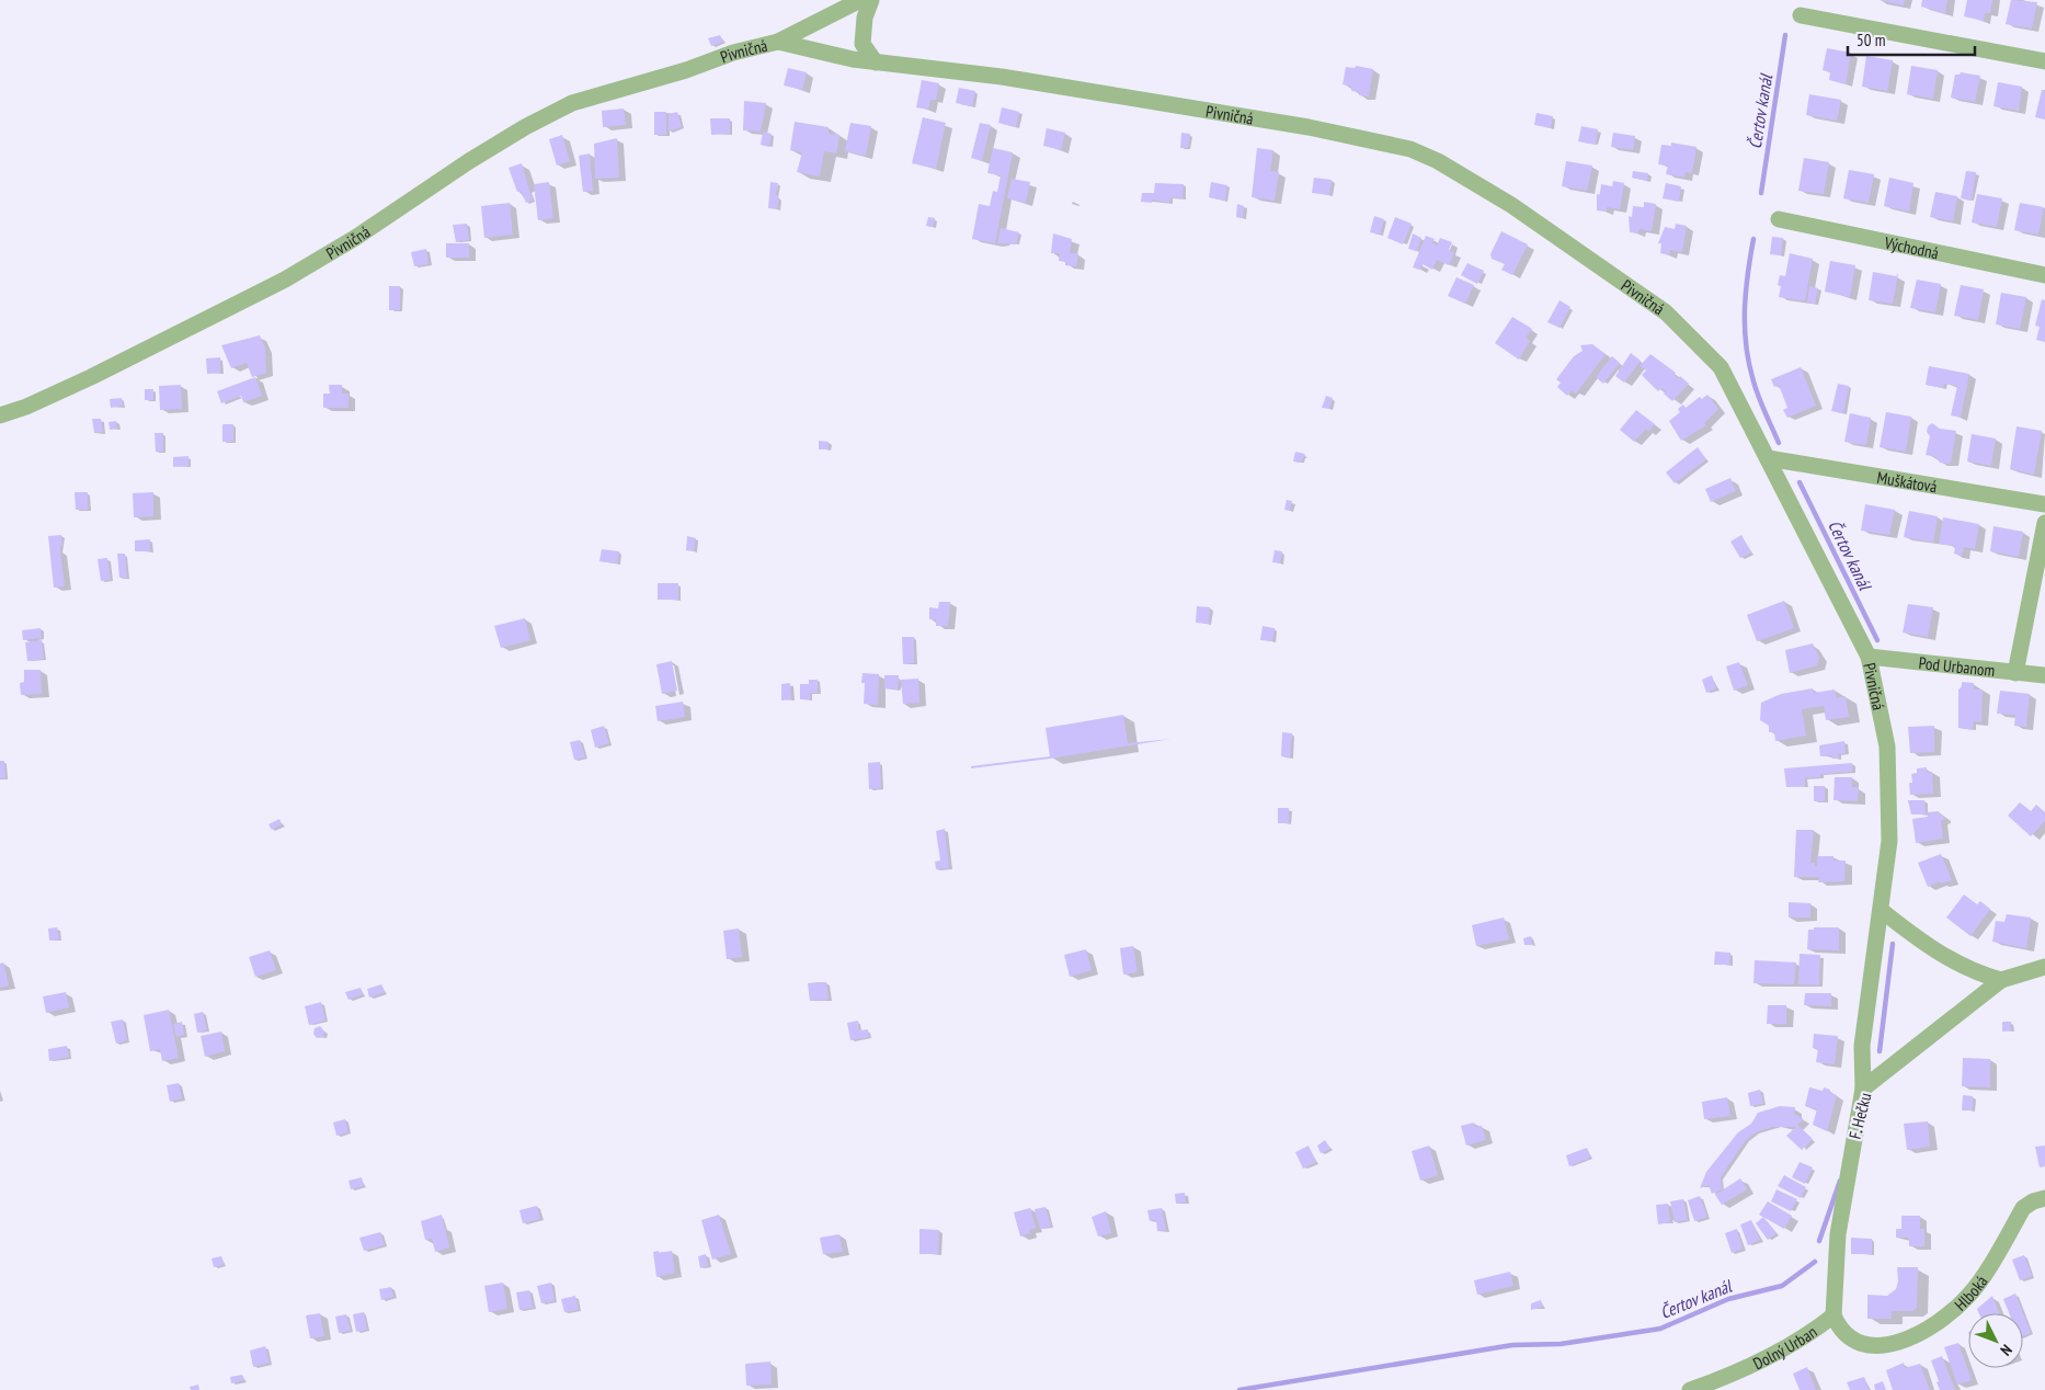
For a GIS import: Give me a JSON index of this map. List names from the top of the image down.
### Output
{
  "streets": {
    "street": [
      "Pivničná",
      "Východná",
      "Muškátová",
      "Pod Urbanom",
      "F. Hečku",
      "Hlboká",
      "Dolný Urban"
    ]
  },
  "crossings": [
    ["Pivničná", "Muškátová"],
    ["Pivničná", "Pod Urbanom"],
    ["Pivničná", "F. Hečku"],
    ["F. Hečku", "Dolný Urban"],
    ["Hlboká", "Dolný Urban"]
  ],
  "water": ["Čertov kanál"],
  "scale_bar": "50 m",
  "north": "bottom right"
}
